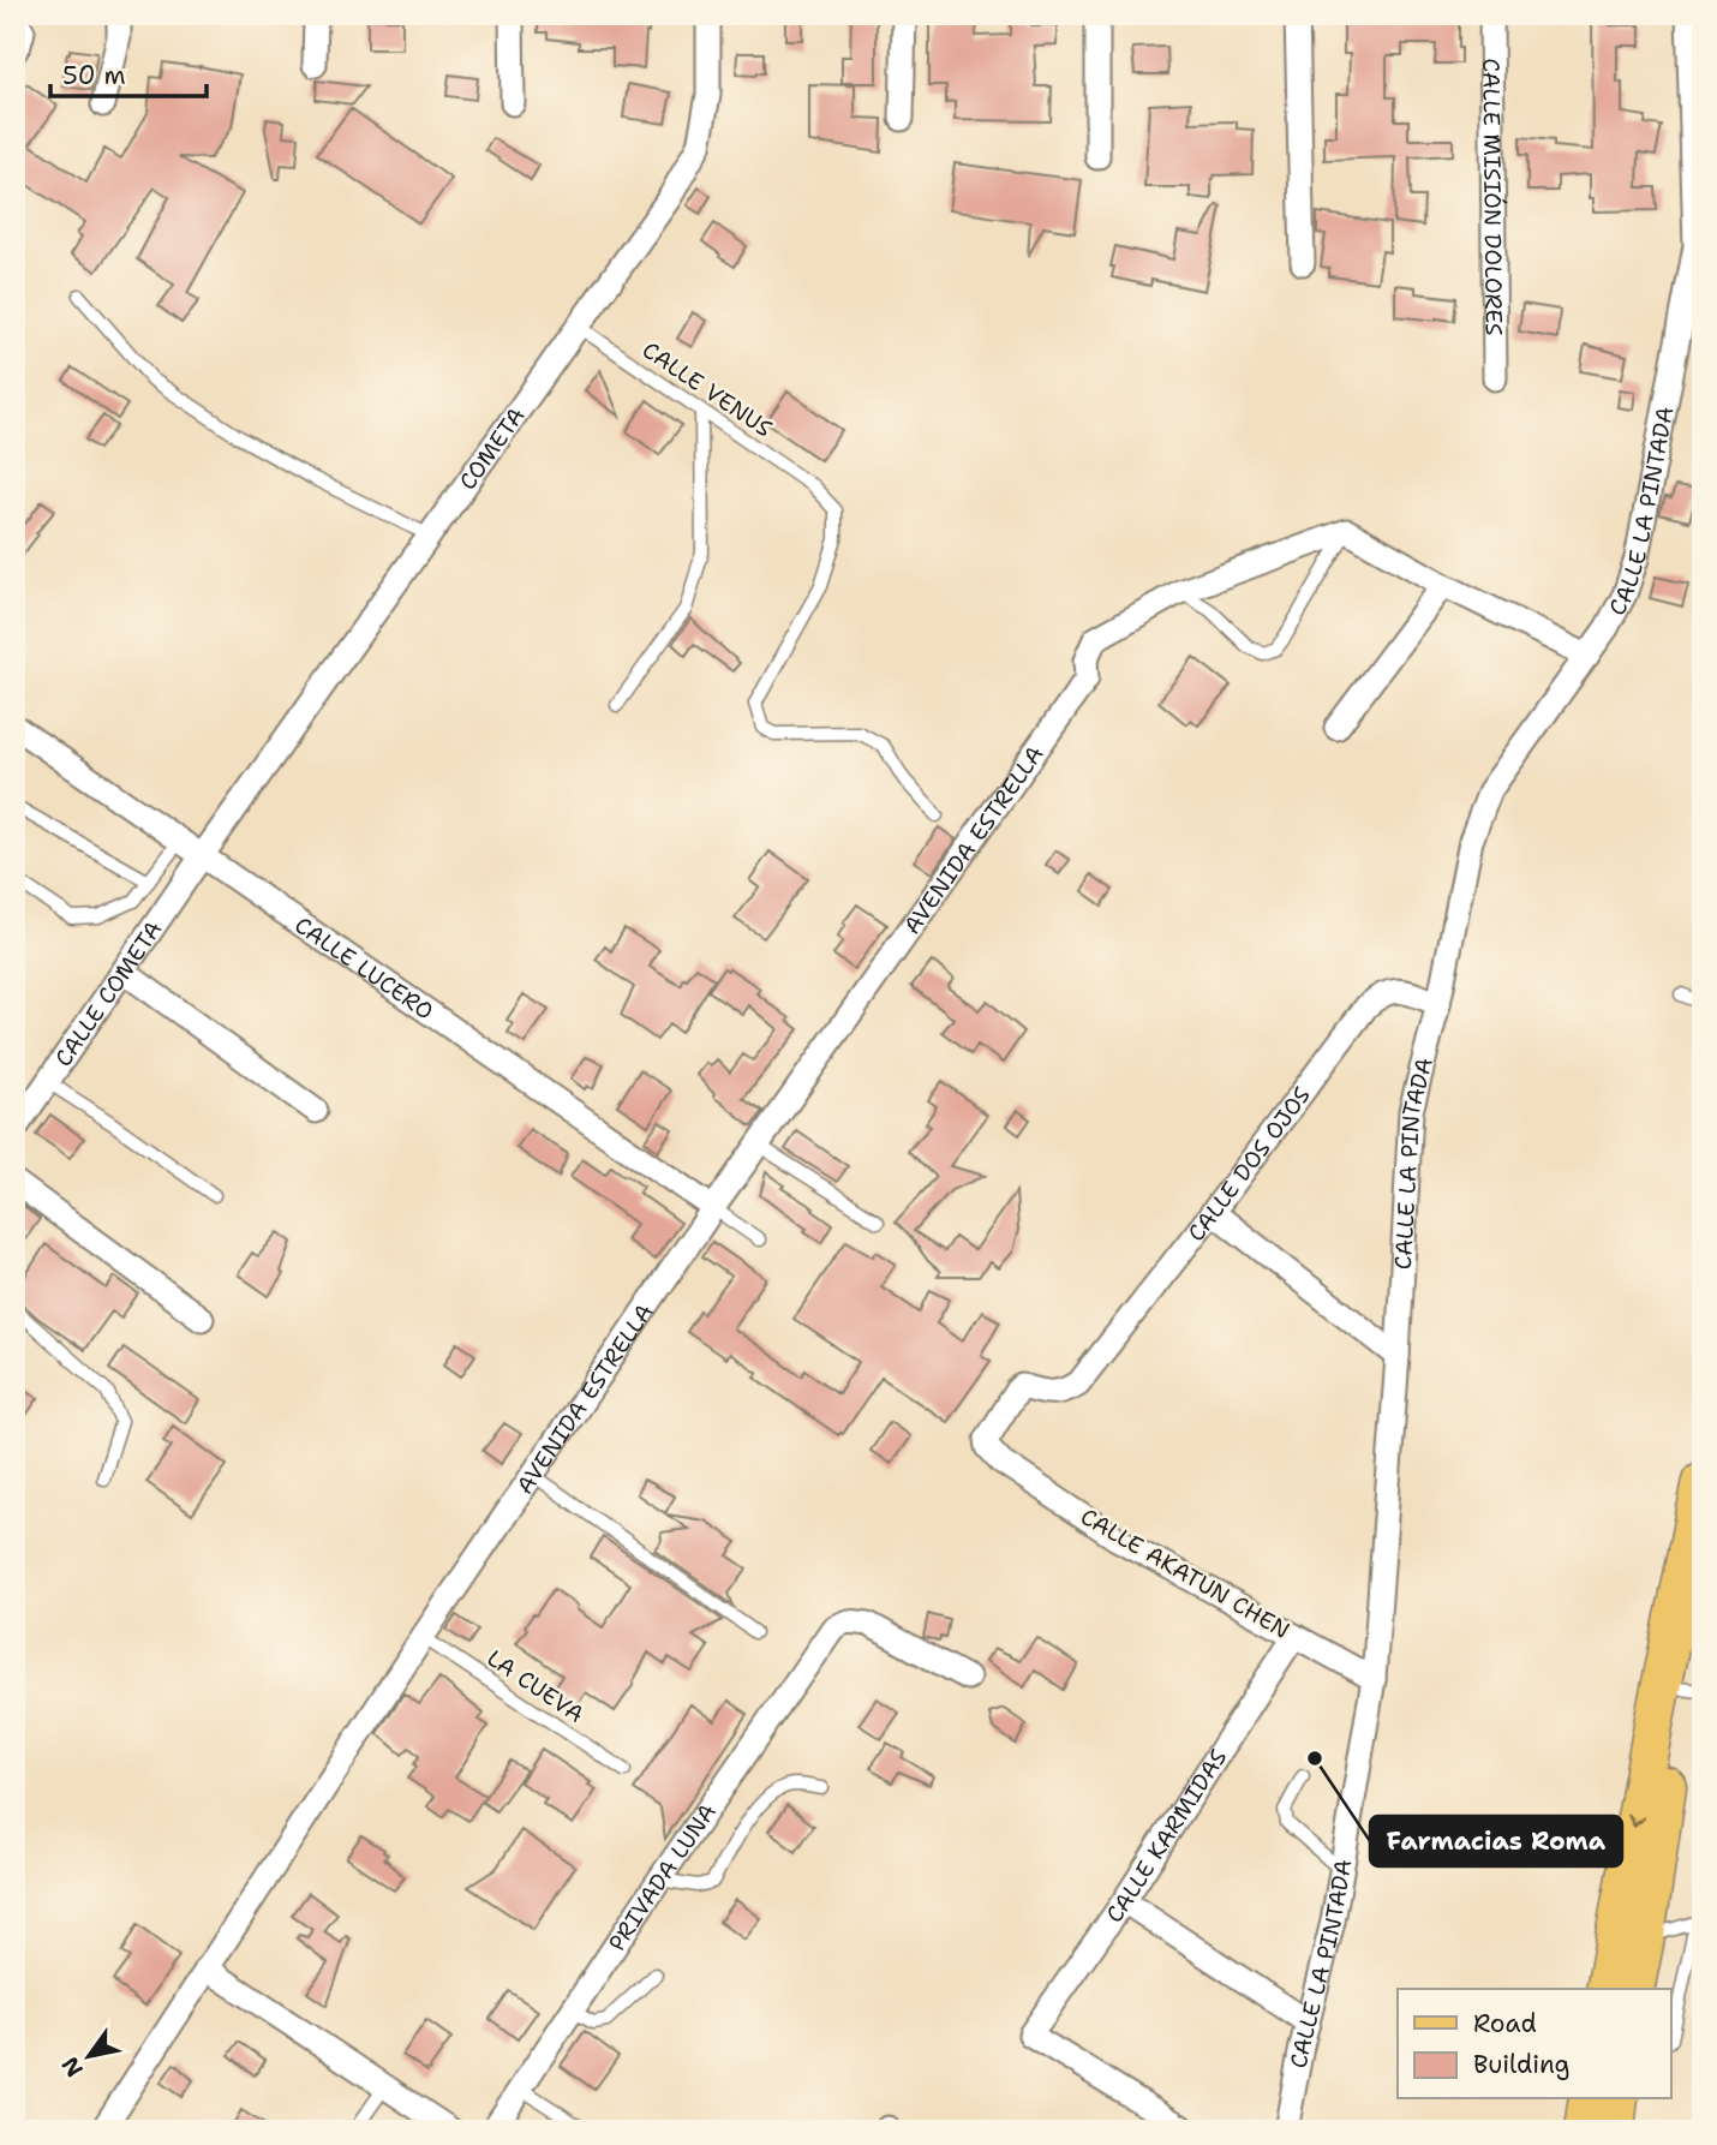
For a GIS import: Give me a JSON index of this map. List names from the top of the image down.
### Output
{
  "streets": {
    "street": [
      "CALLE MISIÓN DOLORES",
      "COMETA",
      "CALLE LA PINTADA",
      "AVENIDA ESTRELLA",
      "CALLE LUCERO",
      "CALLE COMETA",
      "CALLE DOS OJOS",
      "CALLE AKATUN CHEN",
      "CALLE KARMIDAS",
      "PRIVADA LUNA"
    ],
    "lane": ["CALLE VENUS", "LA CUEVA"]
  },
  "crossings": [
    ["CALLE VENUS", "COMETA"],
    ["COMETA", "CALLE LUCERO"],
    ["COMETA", "CALLE COMETA"],
    ["CALLE LA PINTADA", "CALLE DOS OJOS"],
    ["CALLE LA PINTADA", "CALLE AKATUN CHEN"],
    ["AVENIDA ESTRELLA", "CALLE LUCERO"],
    ["AVENIDA ESTRELLA", "LA CUEVA"],
    ["CALLE LUCERO", "CALLE COMETA"],
    ["CALLE DOS OJOS", "CALLE AKATUN CHEN"],
    ["CALLE AKATUN CHEN", "CALLE KARMIDAS"]
  ],
  "places": ["Farmacias Roma"],
  "legend": ["Road", "Building"],
  "scale_bar": "50 m",
  "north": "bottom left"
}
